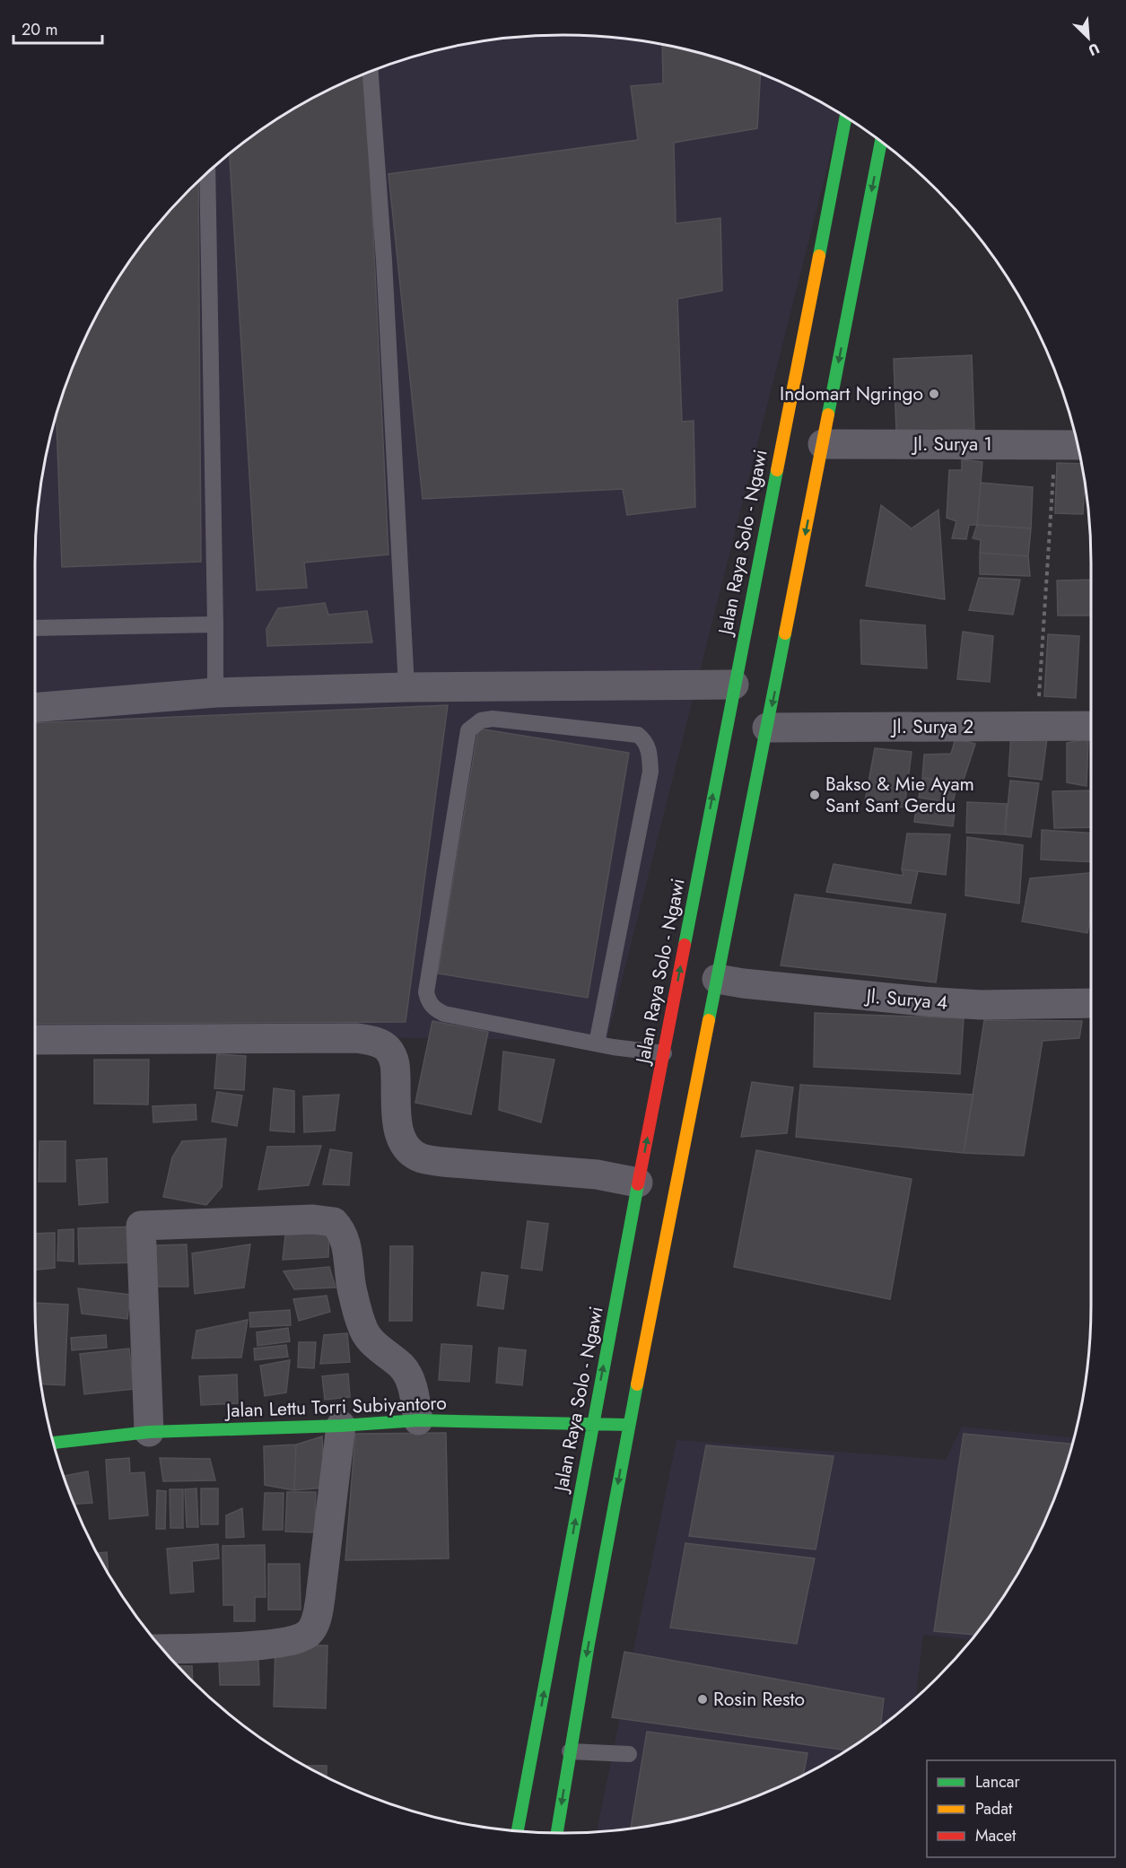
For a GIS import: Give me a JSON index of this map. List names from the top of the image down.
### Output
{
  "streets": {
    "main road": ["Jalan Raya Solo - Ngawi", "Jalan Lettu Torri Subiyantoro"],
    "street": ["Jl. Surya 1", "Jl. Surya 2", "Jl. Surya 4"]
  },
  "crossings": [
    ["Jalan Raya Solo - Ngawi", "Jalan Lettu Torri Subiyantoro"]
  ],
  "places": ["Indomart Ngringo", "Bakso & Mie Ayam Sant Sant Gerdu", "Rosin Resto"],
  "legend": ["Lancar", "Padat", "Macet"],
  "scale_bar": "20 m",
  "north": "bottom right"
}
